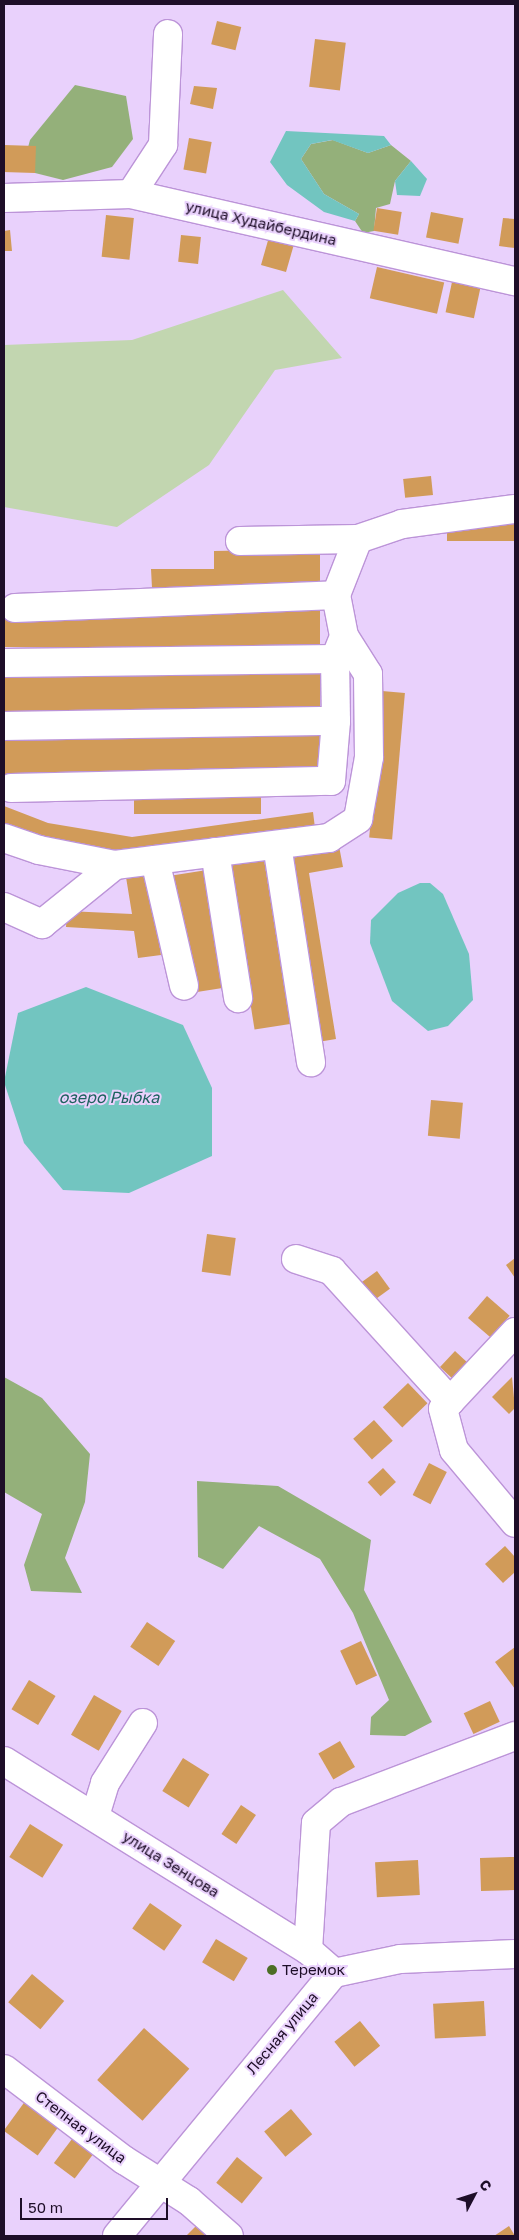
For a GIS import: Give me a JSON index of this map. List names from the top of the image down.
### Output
{
  "streets": {
    "street": [
      "улица Худайбердина",
      "улица Зенцова",
      "Лесная улица",
      "Степная улица"
    ]
  },
  "crossings": [
    ["улица Зенцова", "Лесная улица"],
    ["Лесная улица", "Степная улица"]
  ],
  "water": ["озеро Рыбка"],
  "places": ["Теремок"],
  "scale_bar": "50 m",
  "north": "top right"
}
